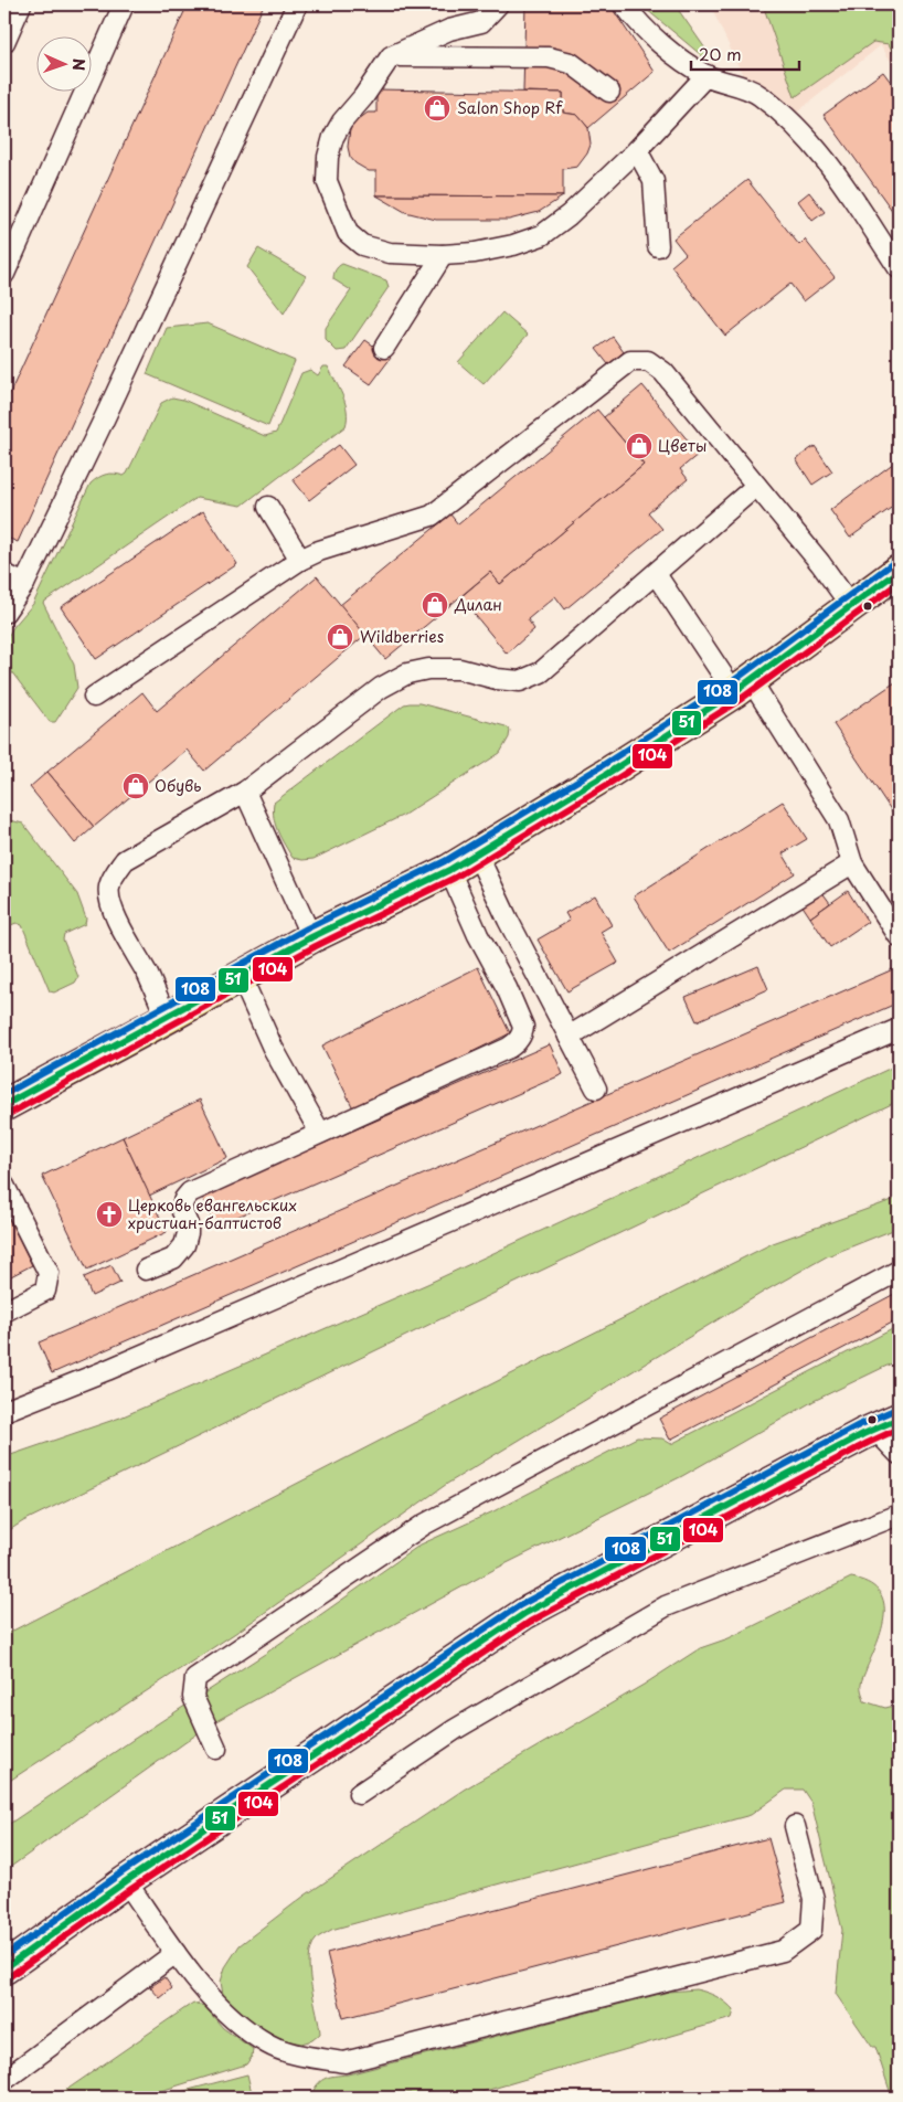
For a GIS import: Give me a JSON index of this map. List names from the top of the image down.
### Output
{
  "places": {
    "shop": [
      "Salon Shop Rf",
      "Цветы",
      "Дилан",
      "Wildberries",
      "Обувь"
    ],
    "church": ["Церковь евангельских христиан-баптистов"]
  },
  "lines": ["transit line 108", "transit line 51", "transit line 104"],
  "scale_bar": "20 m",
  "north": "right"
}
